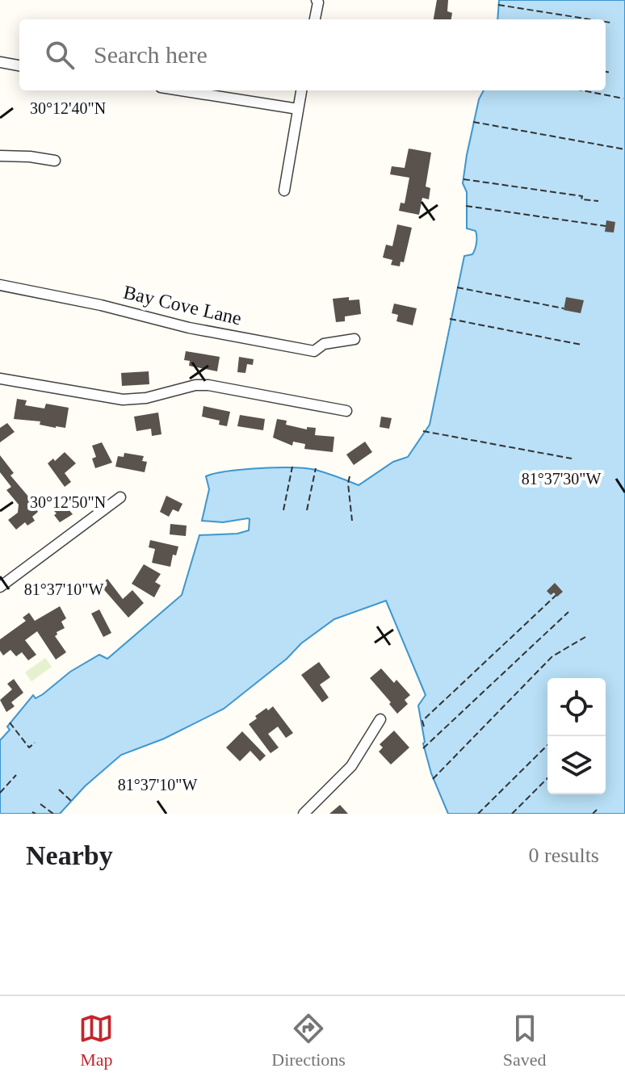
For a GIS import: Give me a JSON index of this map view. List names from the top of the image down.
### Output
{
  "streets": {
    "street": ["Bay Cove Lane"]
  },
  "page": {
    "search": "Search here",
    "heading": ["Nearby", "0 results"],
    "nav": ["Map", "Directions", "Saved"]
  },
  "coordinates": [
    "30°12'40\"N",
    "81°37'30\"W",
    "30°12'50\"N",
    "81°37'10\"W"
  ]
}
